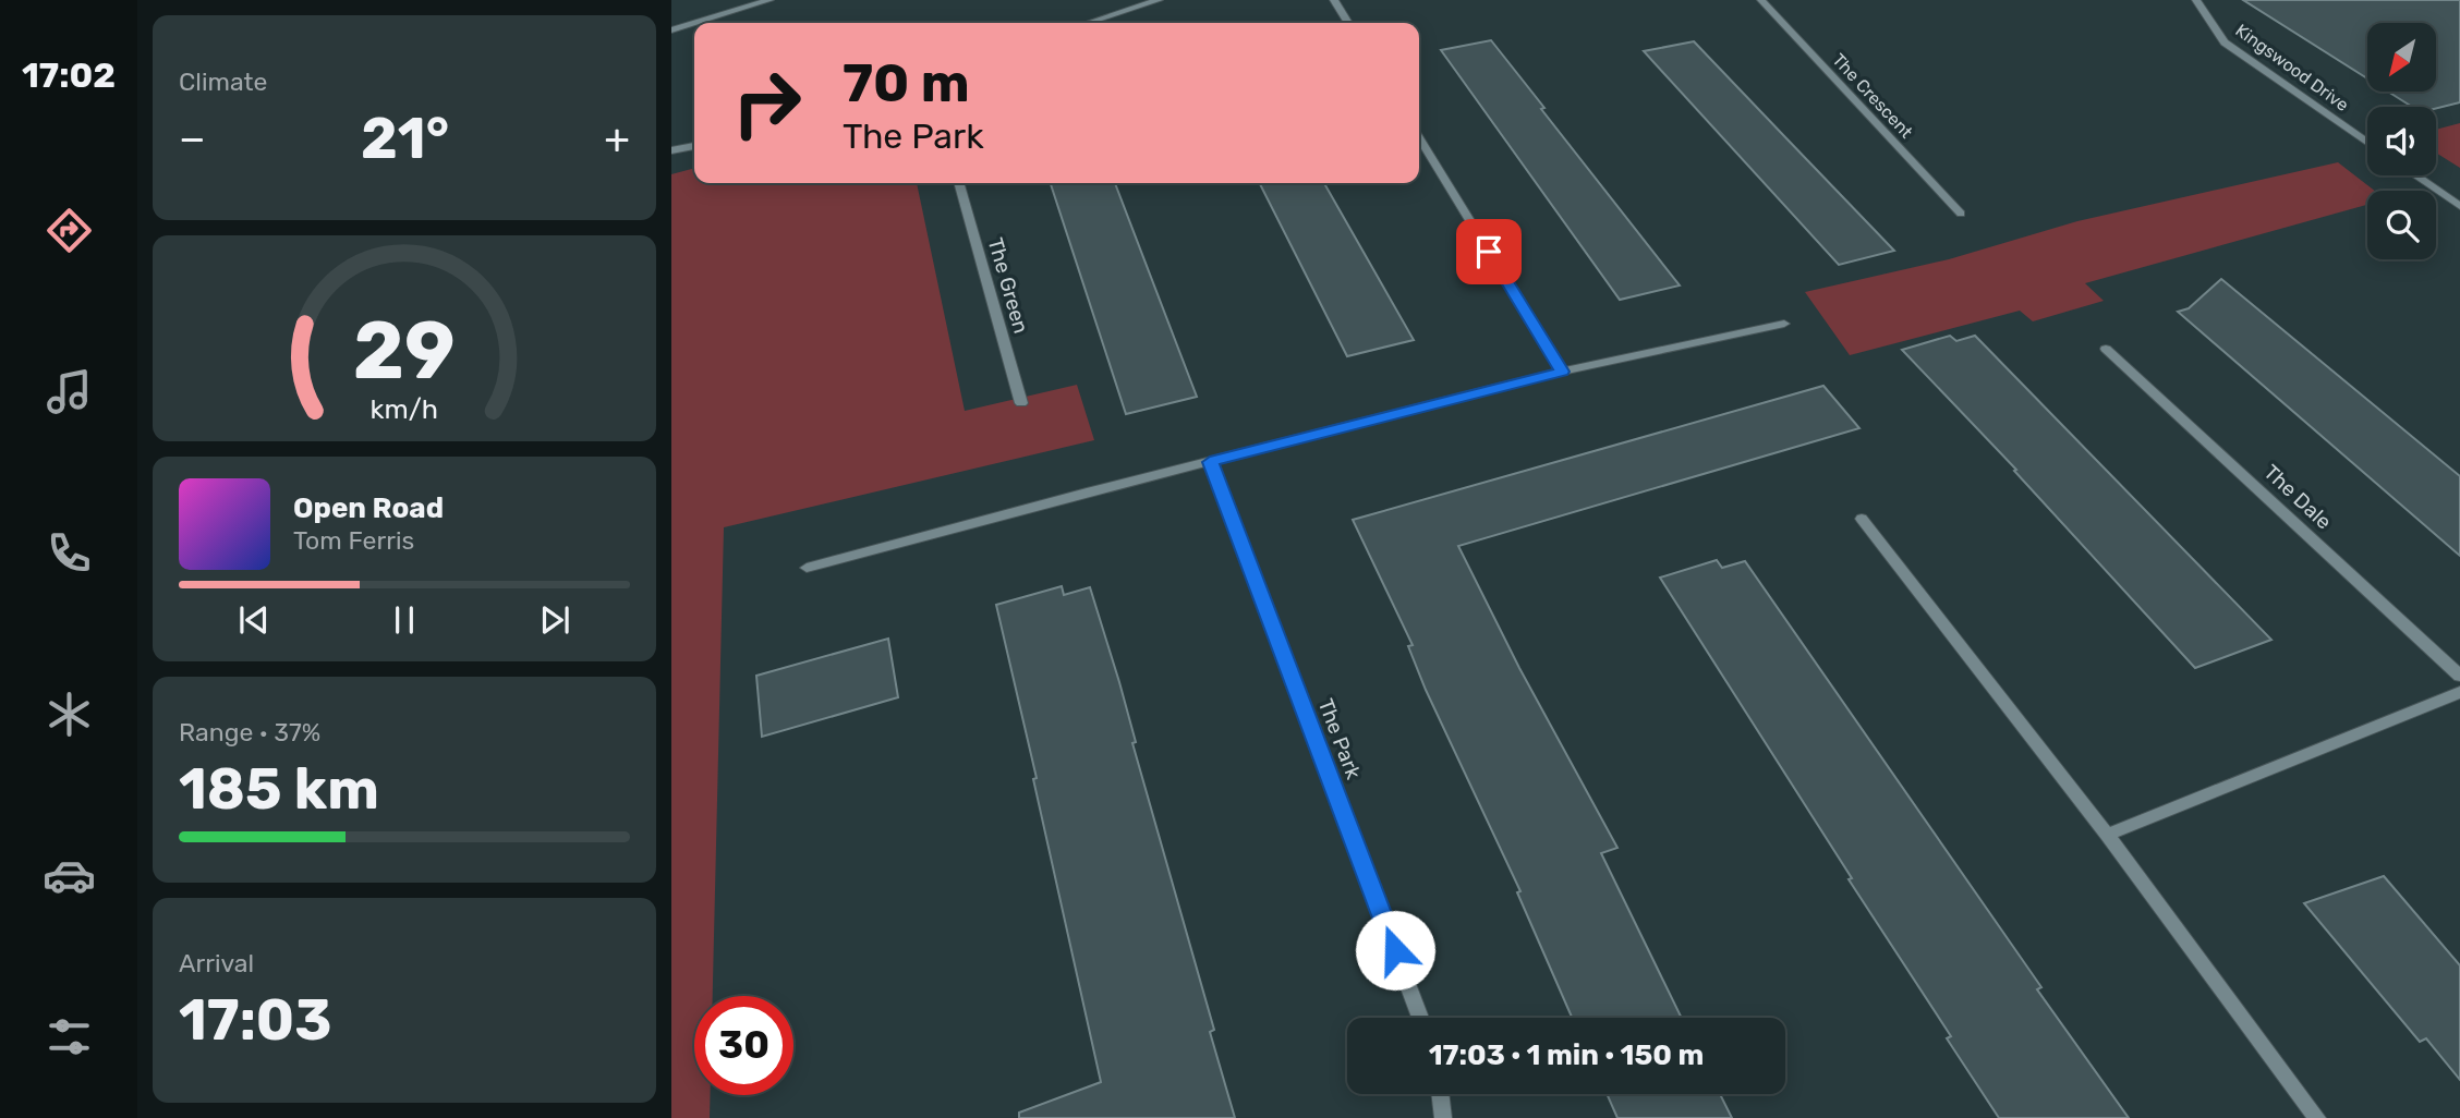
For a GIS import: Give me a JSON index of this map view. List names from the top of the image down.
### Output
{
  "streets": {
    "street": [
      "Kingswood Drive",
      "The Crescent",
      "The Green",
      "The Dale",
      "The Park"
    ]
  },
  "north": "bottom left",
  "page": {
    "tabs": "17:02",
    "tile": [
      "Climate",
      ["Range · 37%", "185 km"],
      ["Arrival", "17:03"]
    ],
    "turn": ["70 m", "The Park"],
    "heat": ["−", "21°", "+"],
    "song": ["Open Road", "Tom Ferris"],
    "limit": "30",
    "trip": "17:03 · 1 min · 150 m",
    "gauge": ["29", "km/h"]
  }
}
